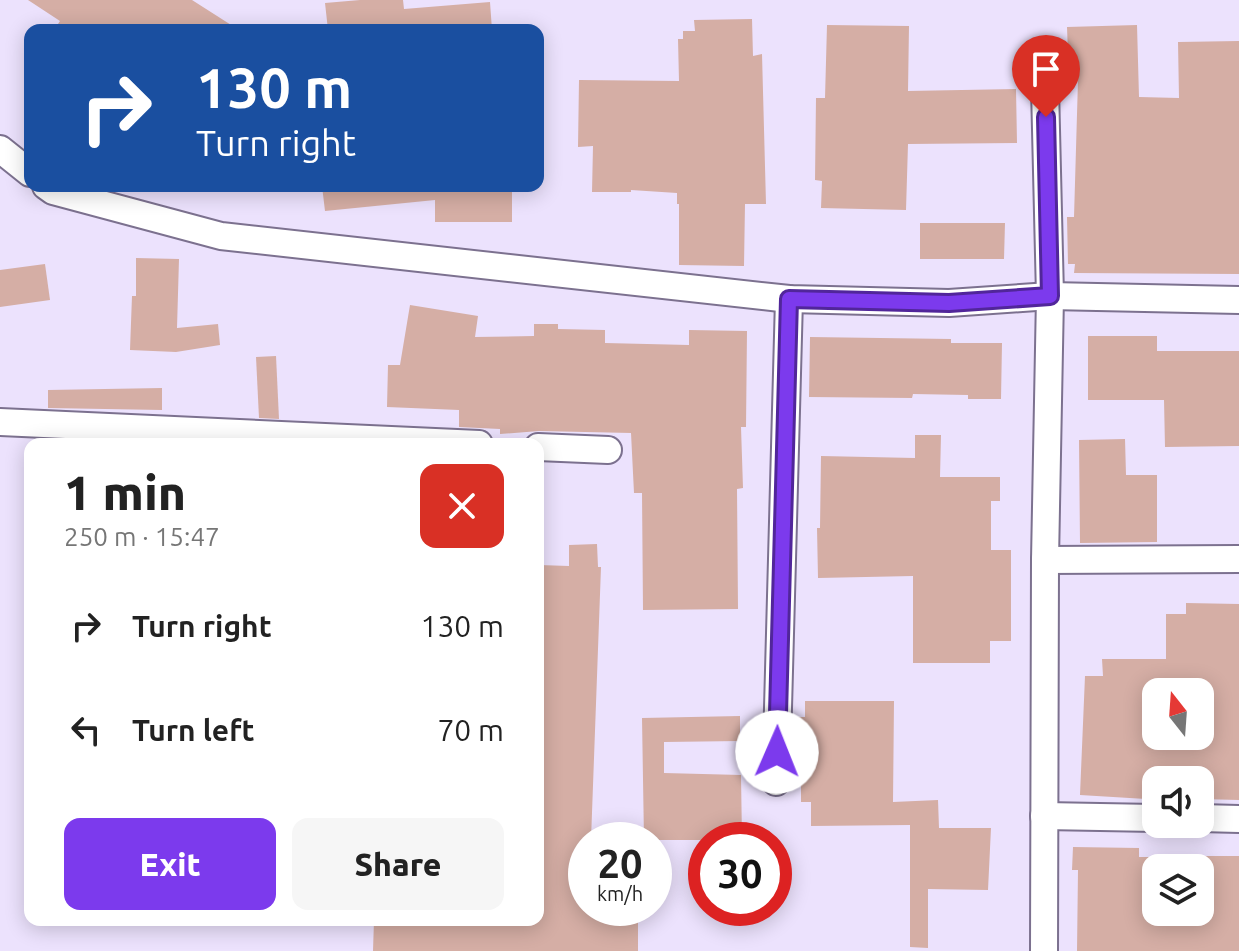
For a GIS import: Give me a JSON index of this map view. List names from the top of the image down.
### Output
{
  "north": "top",
  "page": {
    "turn": ["130 m", "Turn right"],
    "heading": ["1 min", "250 m · 15:47"],
    "list": [
      {
        "name": "Turn right",
        "value": "130 m"
      },
      {
        "name": "Turn left",
        "value": "70 m"
      }
    ],
    "buttons": ["Exit", "Share"],
    "speed": "20 km/h",
    "limit": "30"
  }
}
